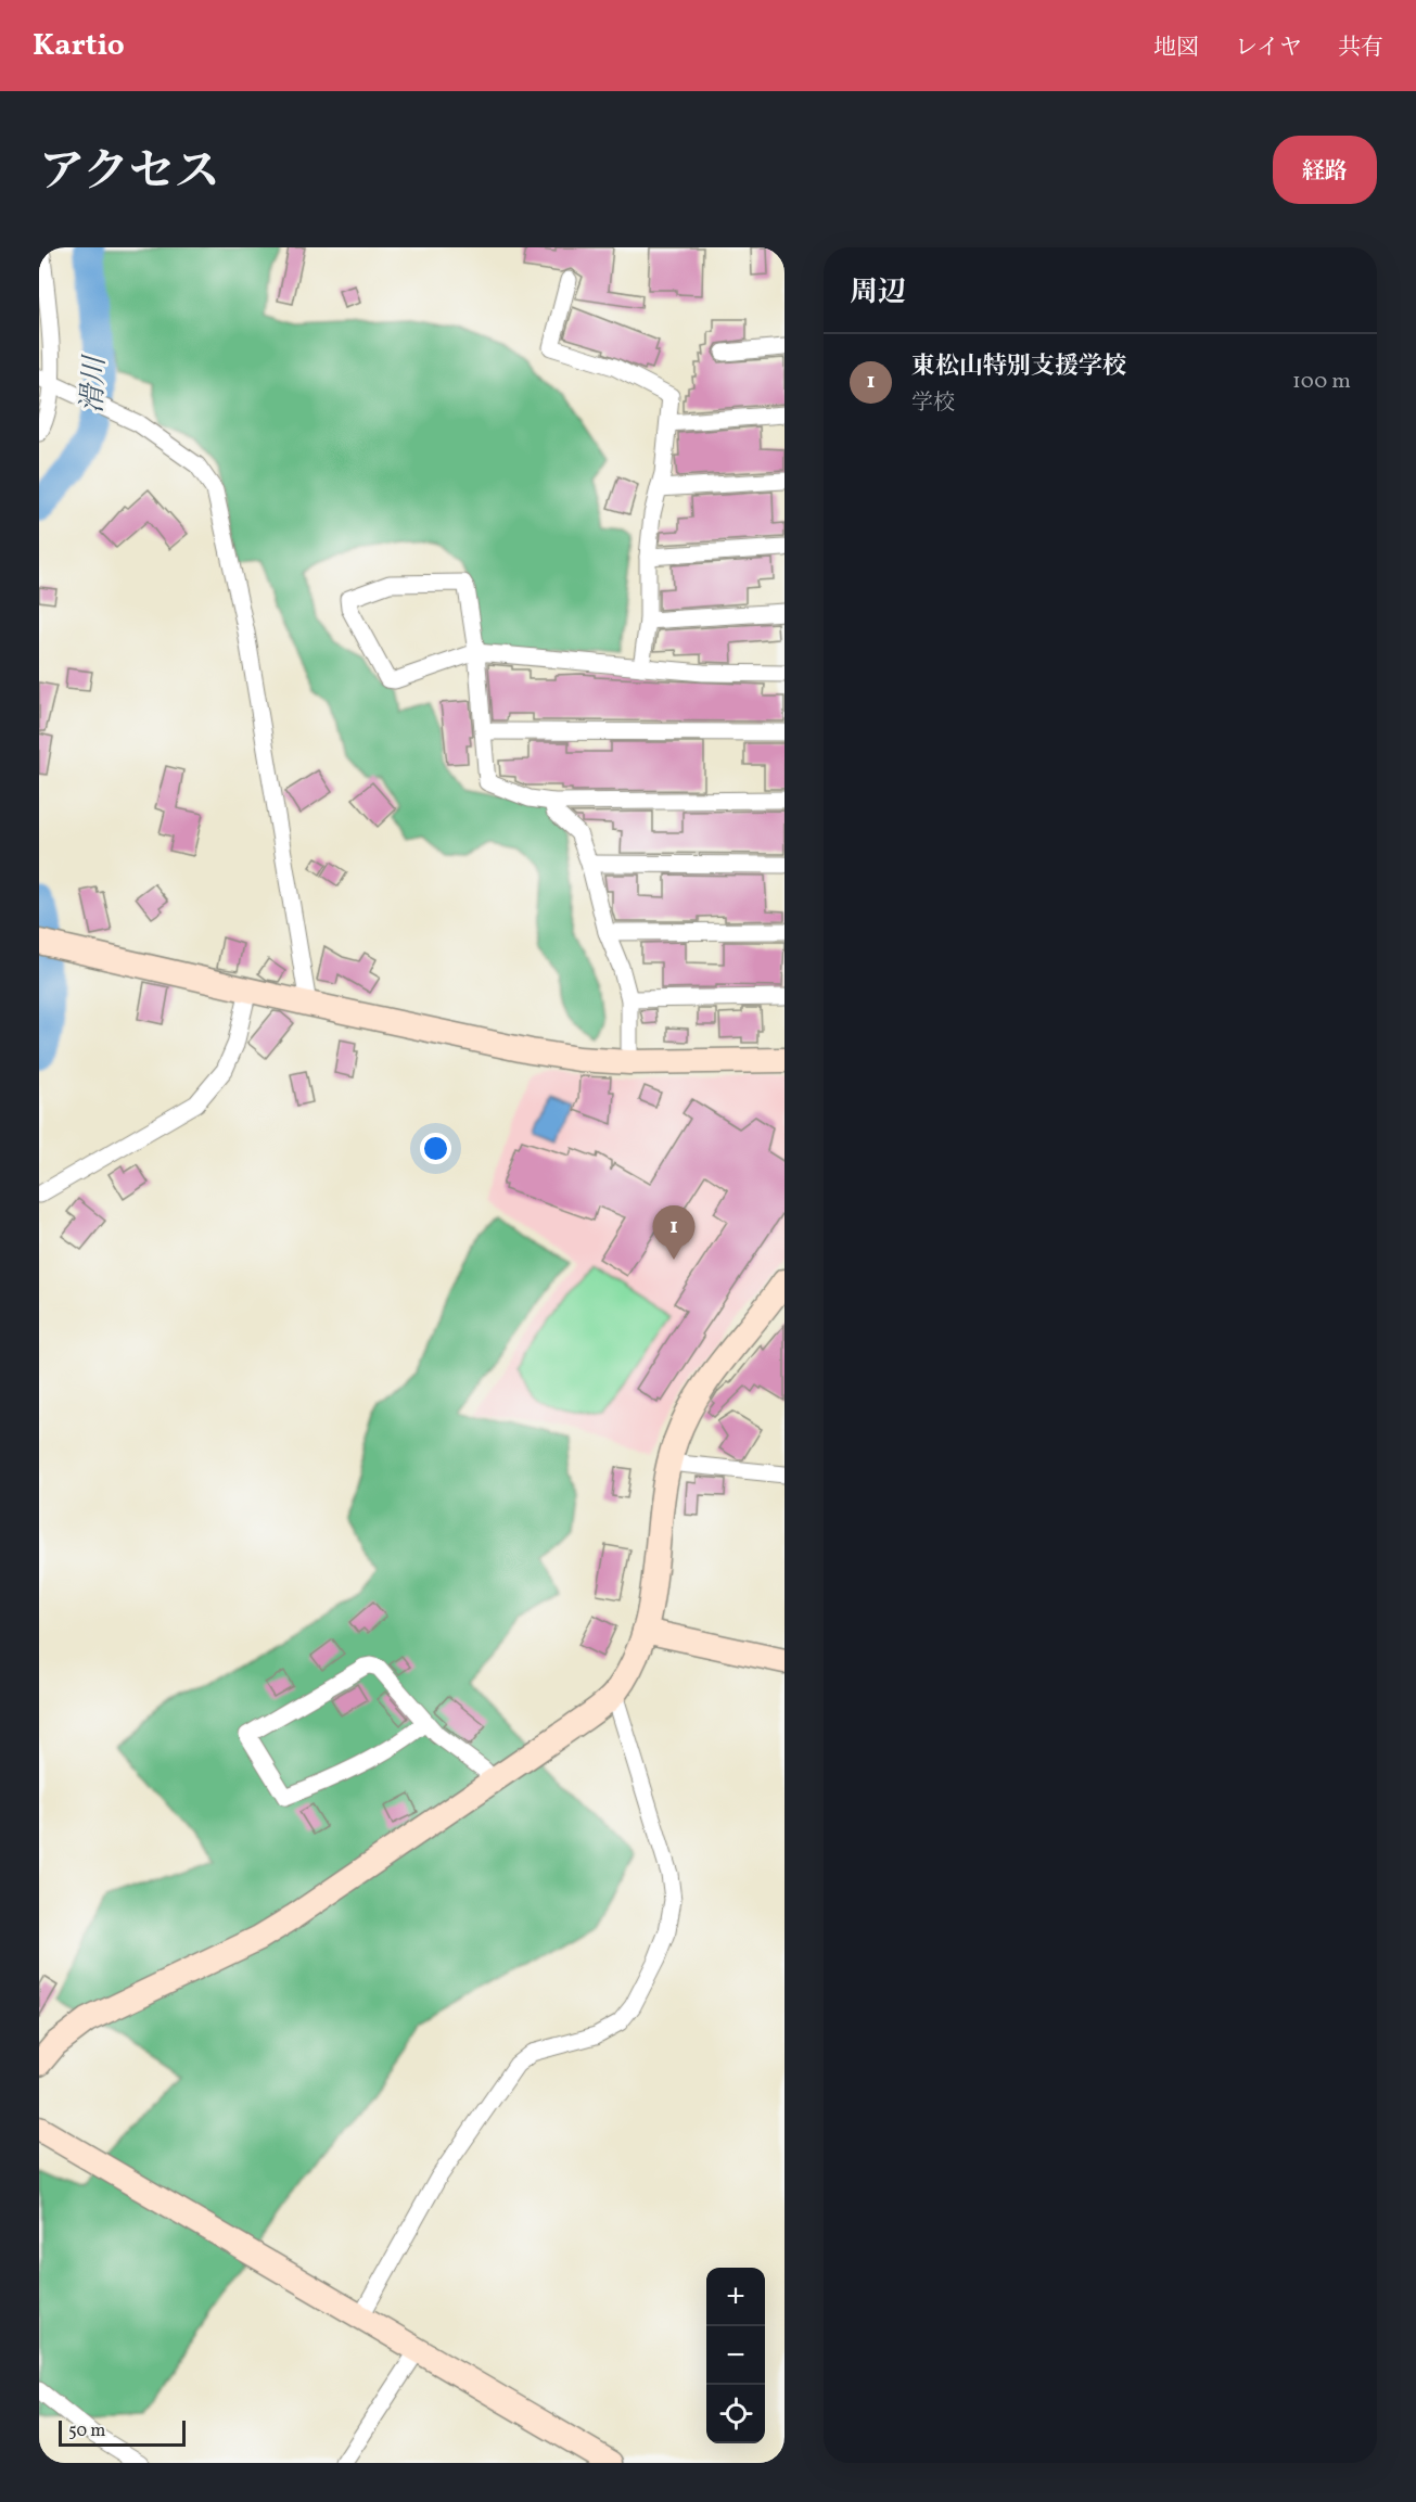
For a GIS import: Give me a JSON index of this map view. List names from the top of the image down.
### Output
{
  "water": ["滑川"],
  "scale_bar": "50 m",
  "page": {
    "header": "Kartio",
    "nav": ["地図", "レイヤ", "共有"],
    "title": "アクセス",
    "buttons": "経路",
    "heading": "周辺",
    "list": [
      {
        "mark": "1",
        "name": "東松山特別支援学校",
        "note": "学校",
        "value": "100 m"
      }
    ],
    "pins": "1",
    "map_buttons": ["+", "−"],
    "scale": "50 m"
  }
}
